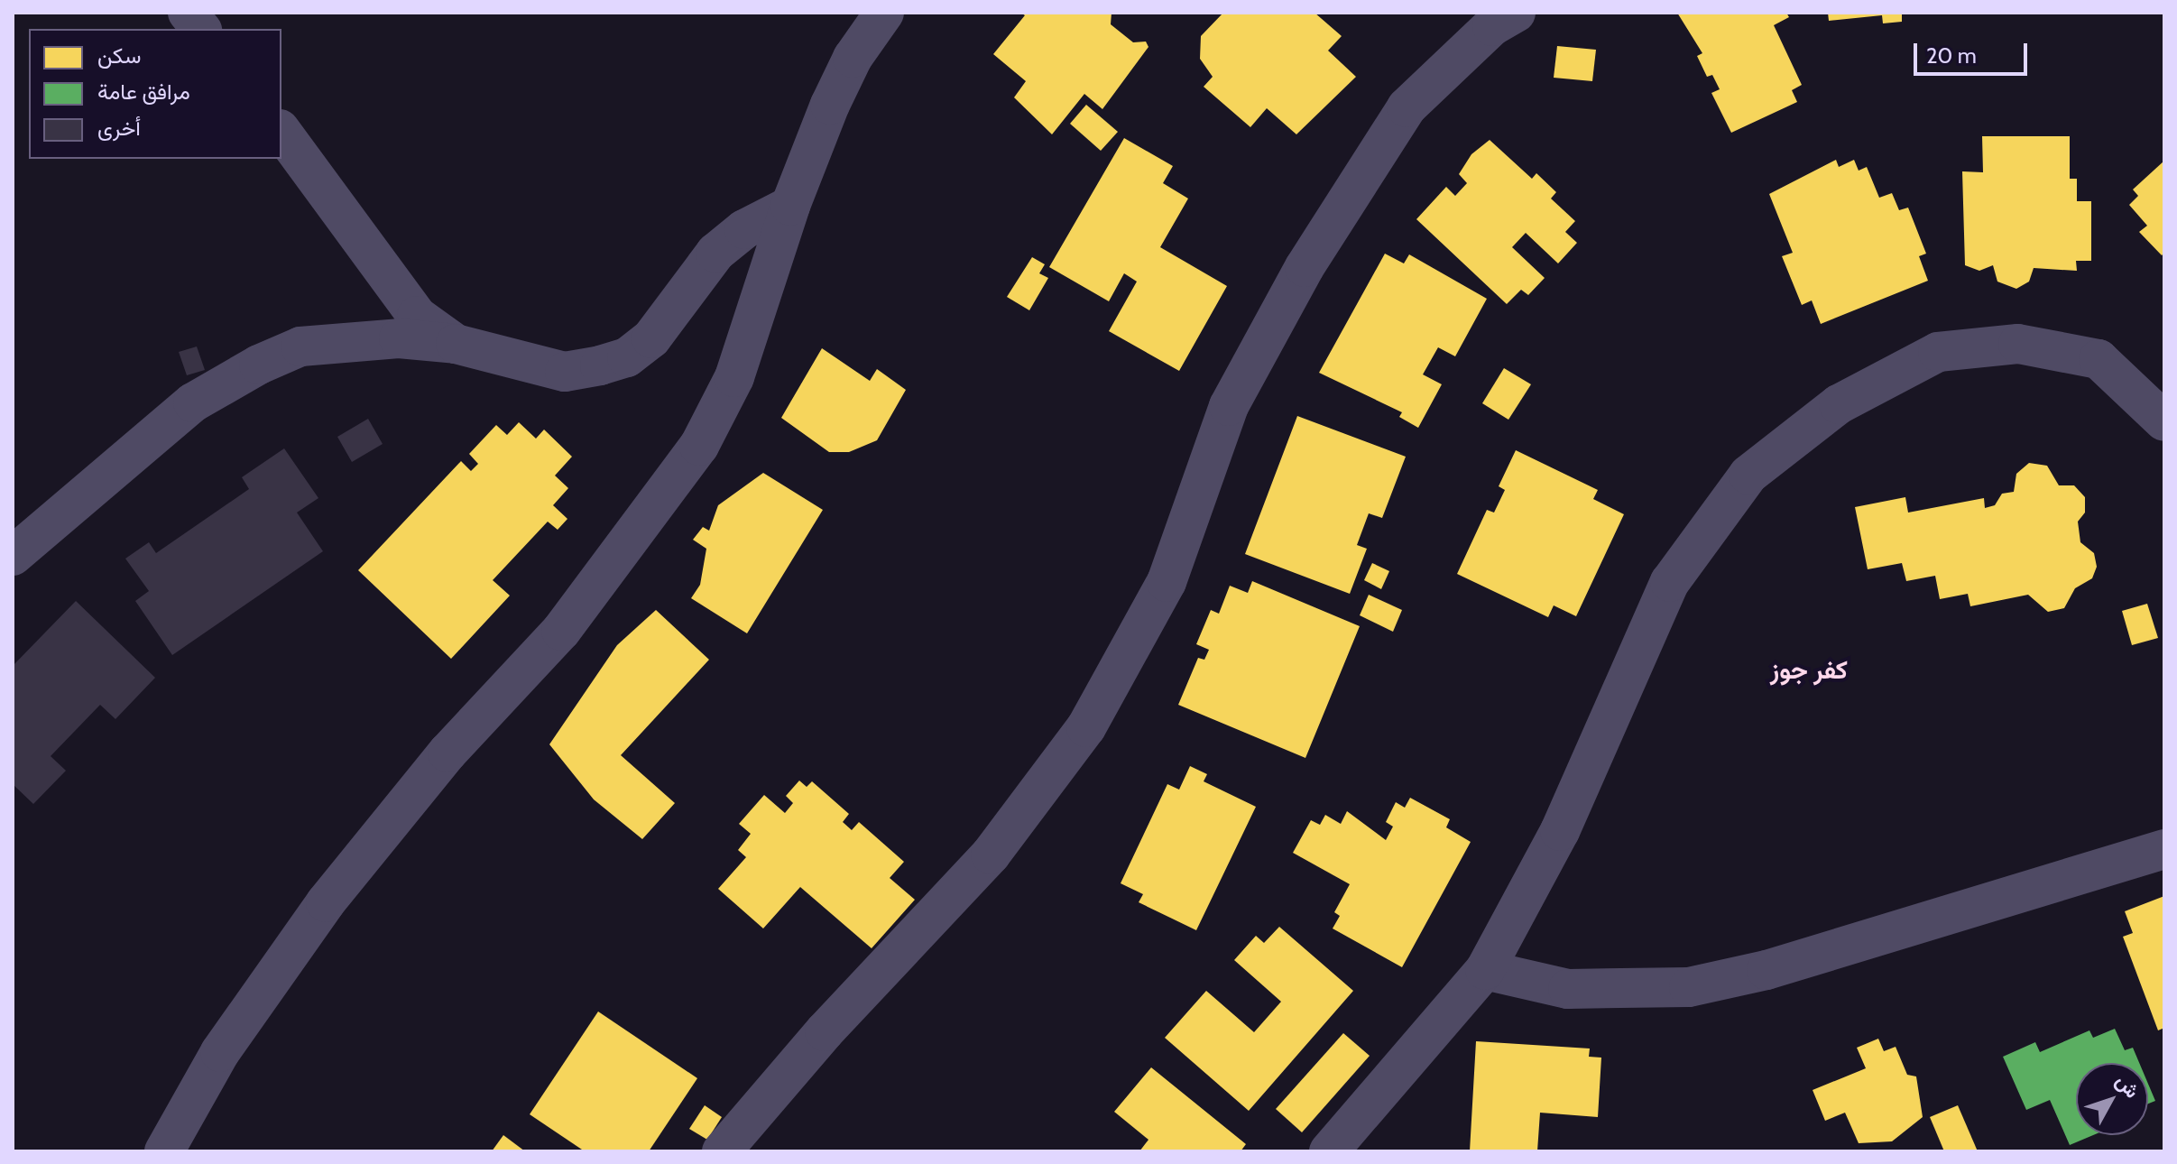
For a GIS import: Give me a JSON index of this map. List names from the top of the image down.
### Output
{
  "districts": ["كفر جوز"],
  "legend": ["سكن", "مرافق عامة", "أخرى"],
  "scale_bar": "20 m",
  "north": "top right"
}
